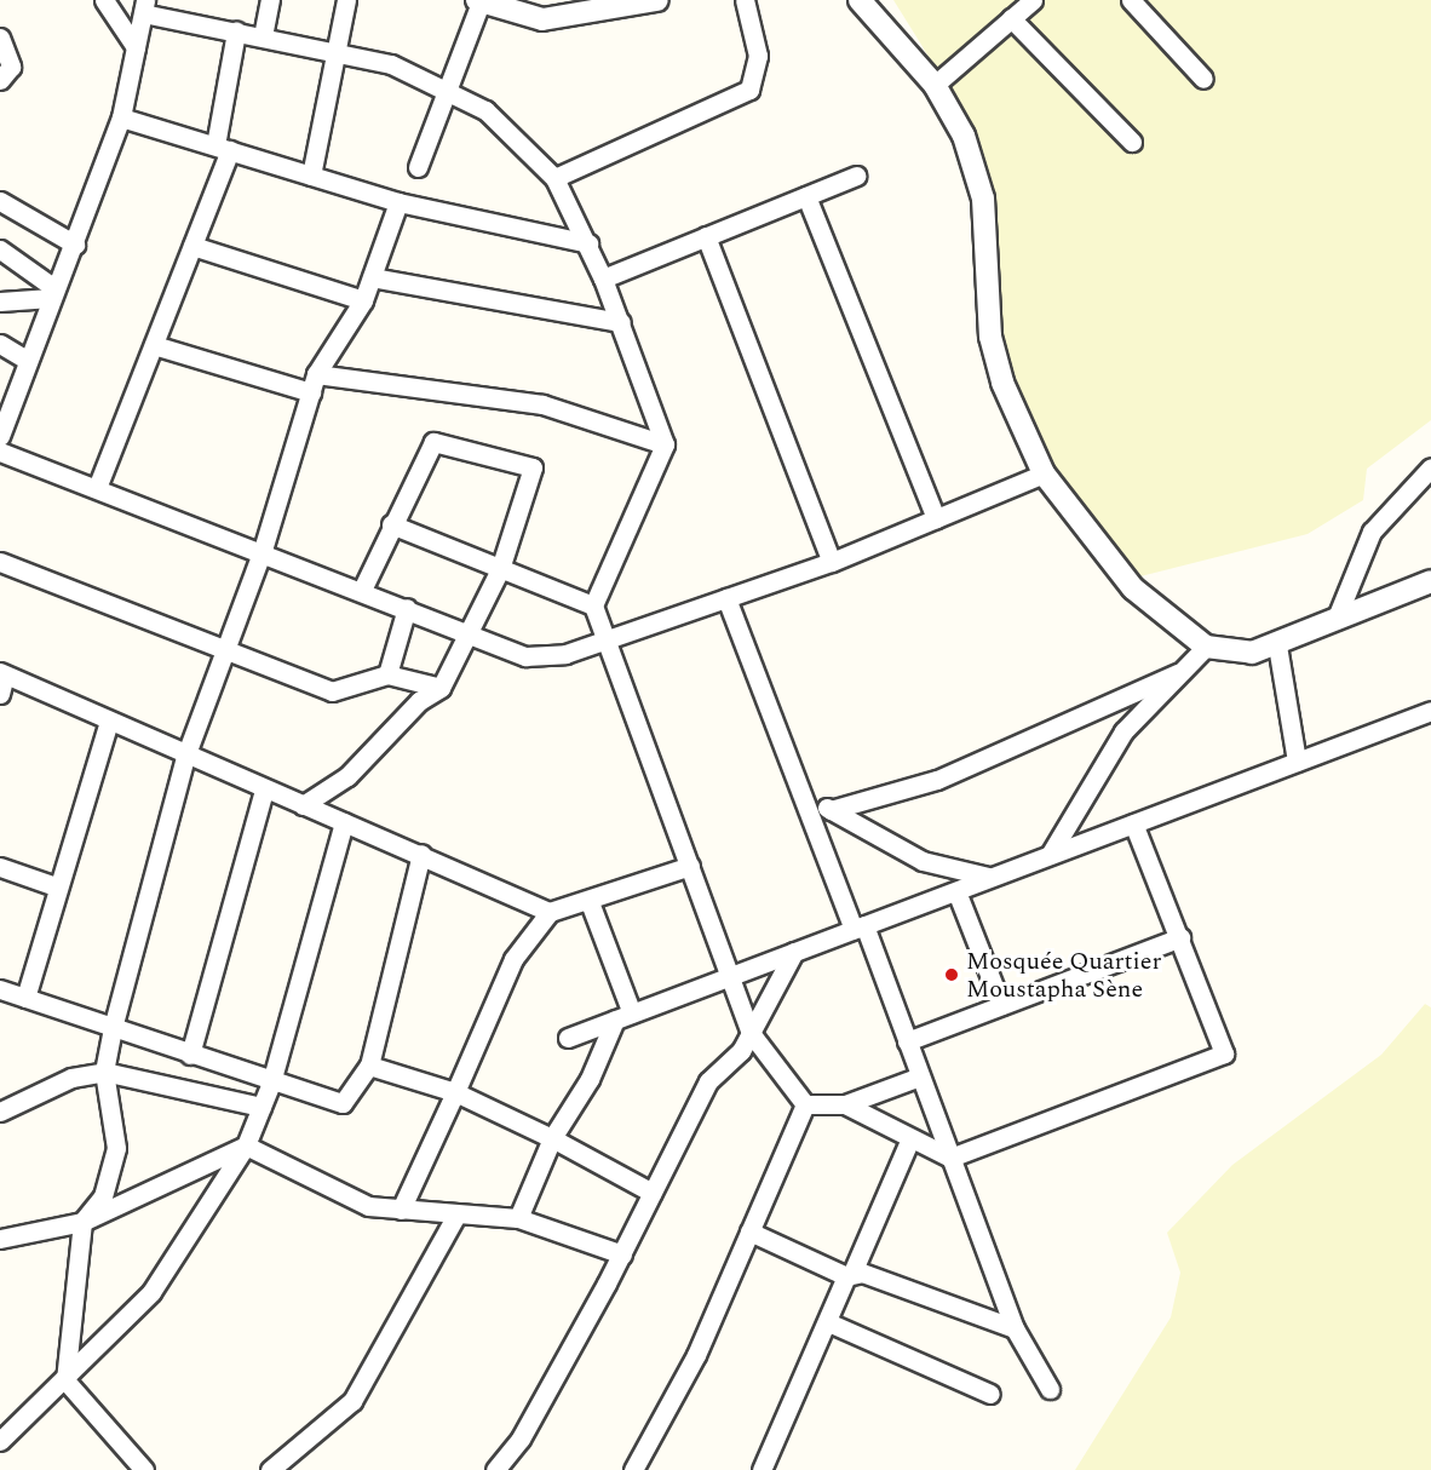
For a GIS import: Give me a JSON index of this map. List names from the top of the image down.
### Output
{
  "places": ["Mosquée Quartier Moustapha Sène"]
}
